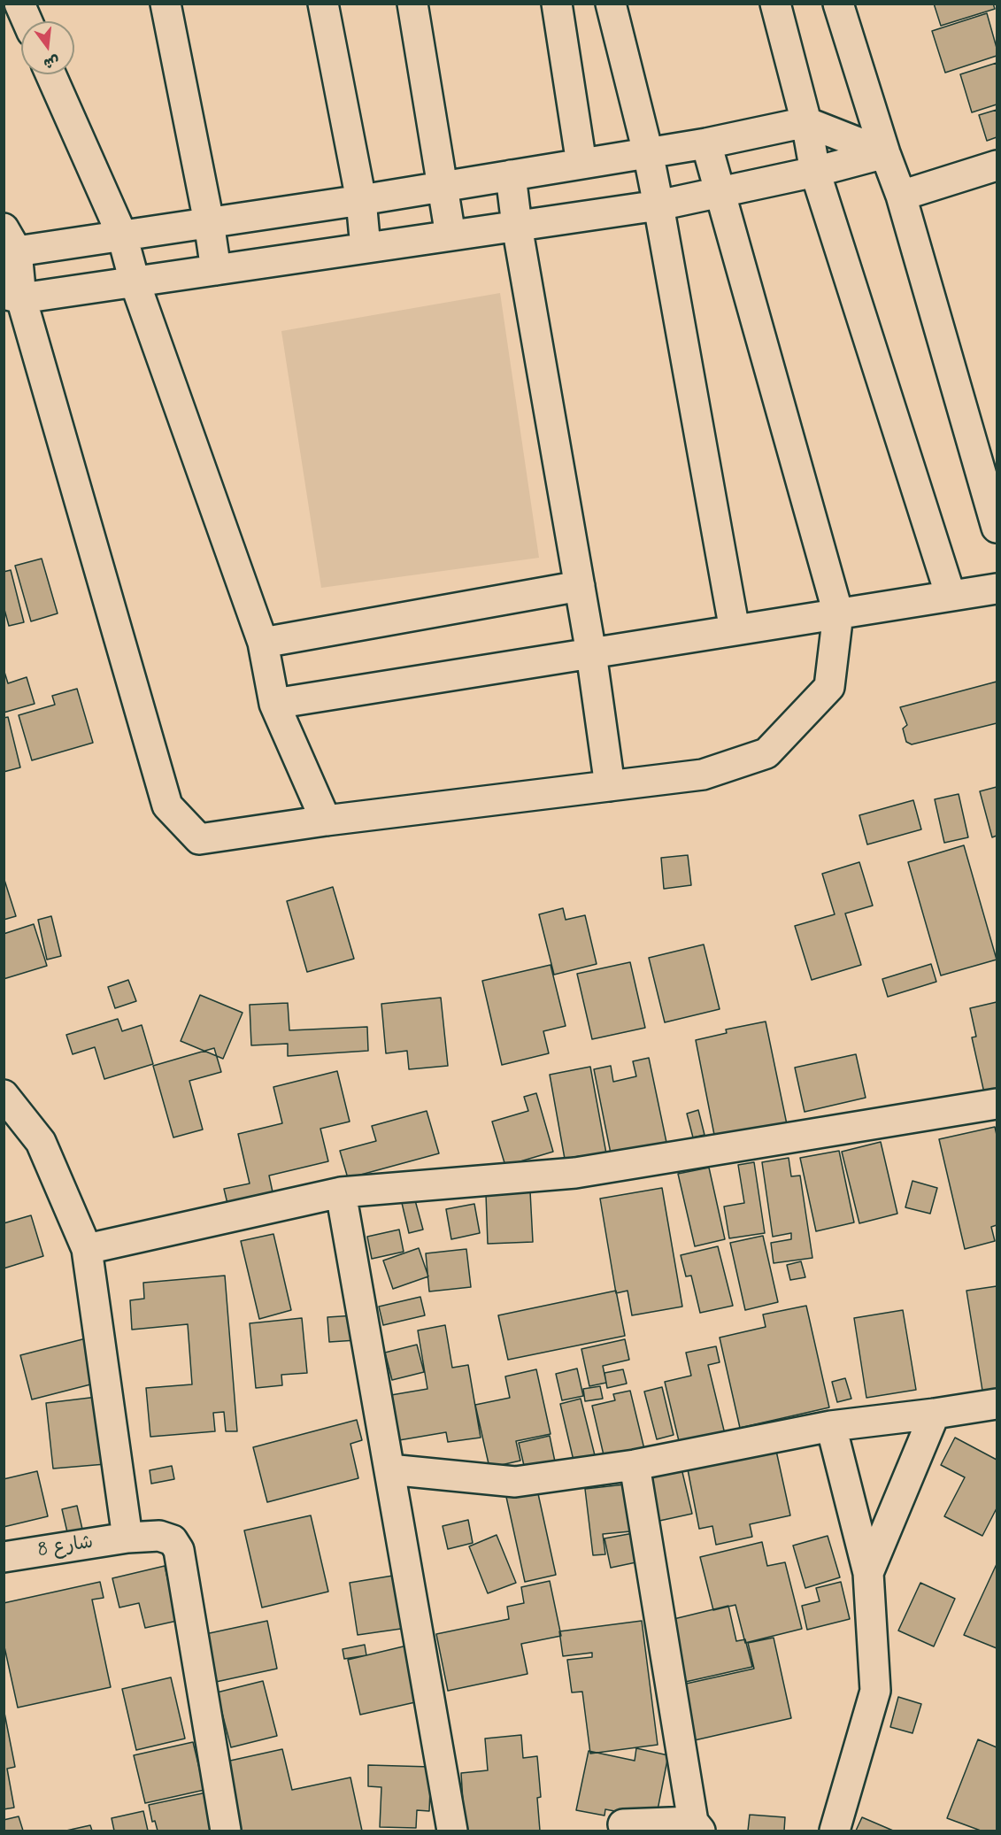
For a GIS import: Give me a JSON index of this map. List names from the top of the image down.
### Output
{
  "streets": {
    "street": ["شارع 8"]
  },
  "north": "bottom"
}
